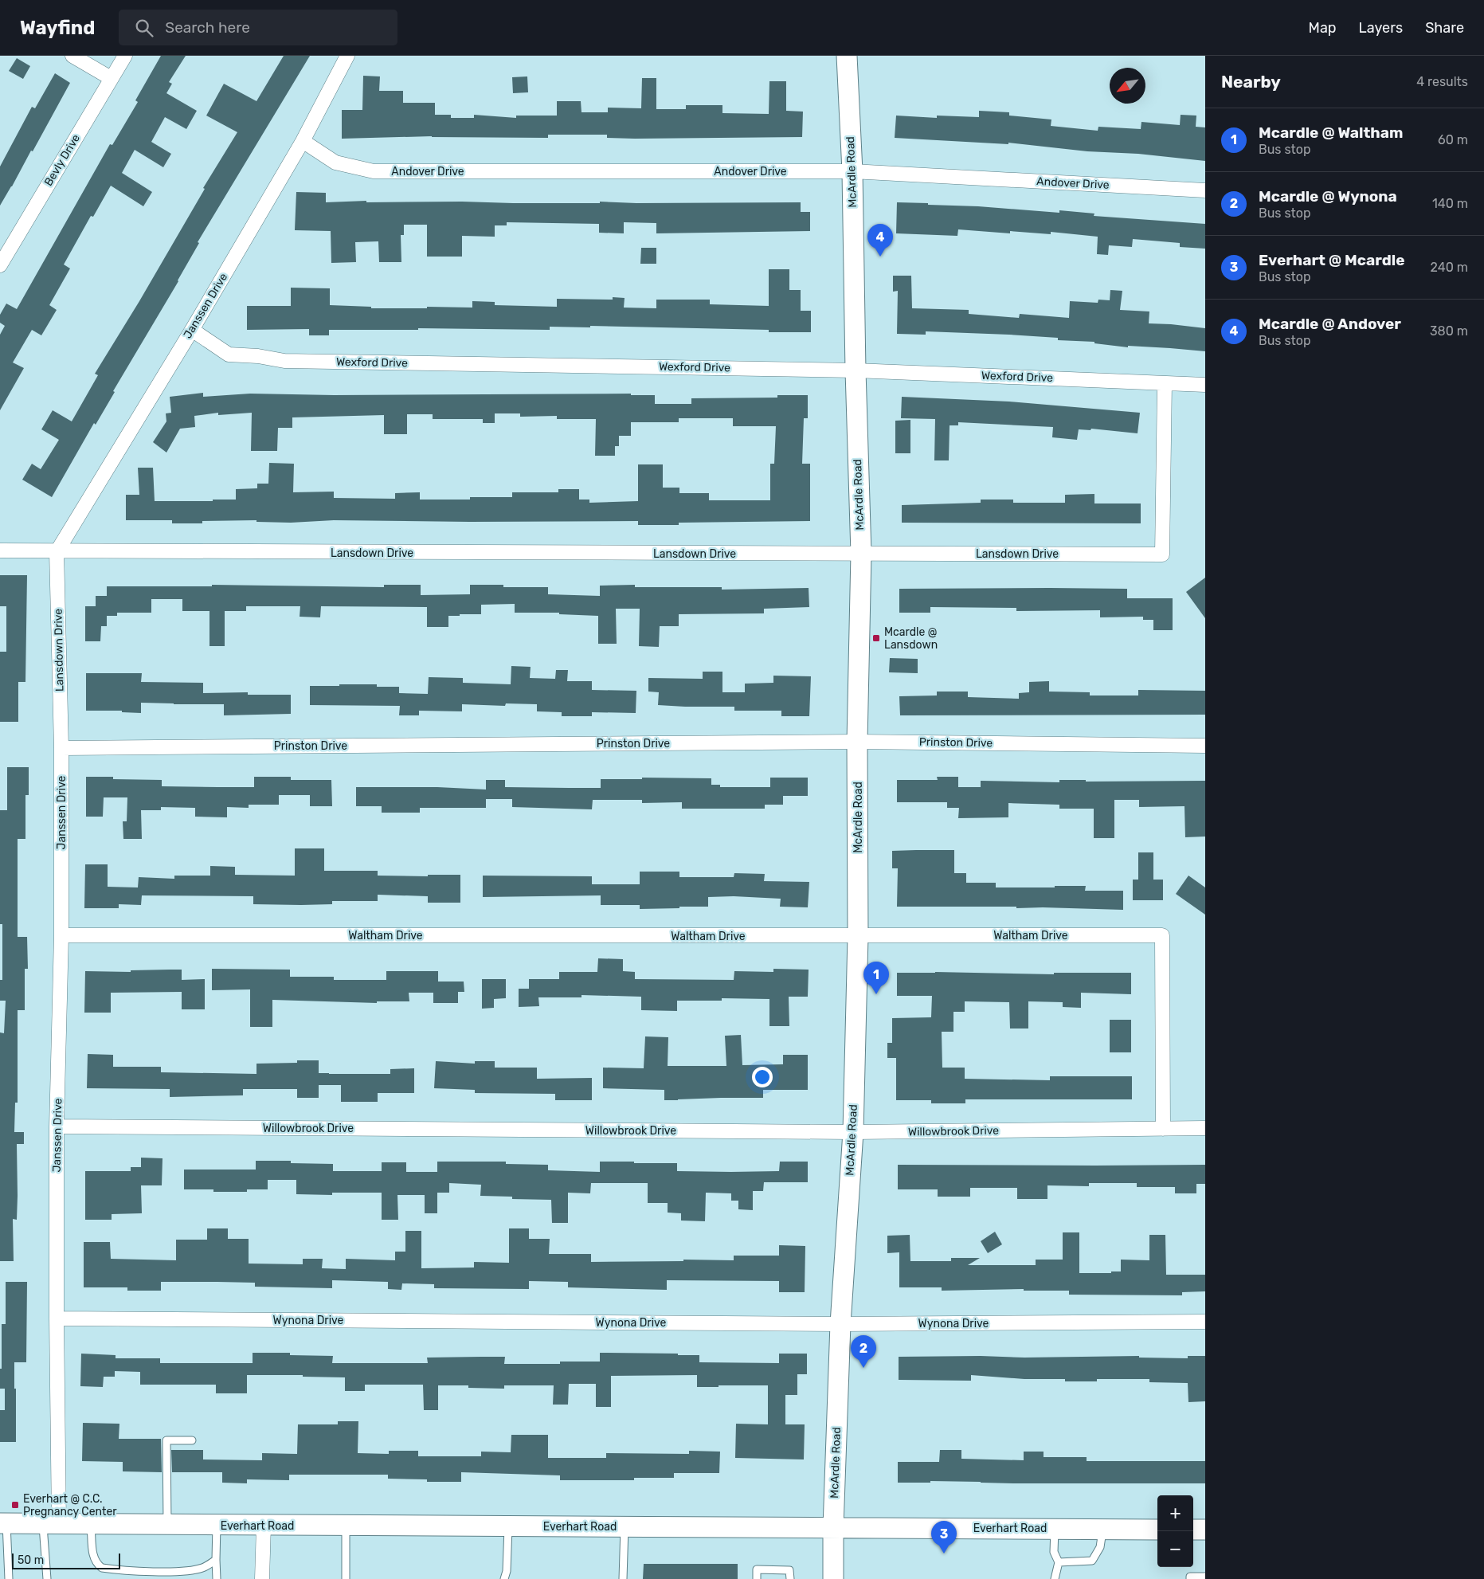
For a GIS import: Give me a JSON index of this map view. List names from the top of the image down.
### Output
{
  "streets": {
    "main road": ["McArdle Road", "Everhart Road"],
    "street": [
      "Bevly Drive",
      "Andover Drive",
      "Janssen Drive",
      "Wexford Drive",
      "Lansdown Drive",
      "Prinston Drive",
      "Waltham Drive",
      "Willowbrook Drive",
      "Wynona Drive"
    ]
  },
  "crossings": [
    ["Andover Drive", "McArdle Road"],
    ["Andover Drive", "Janssen Drive"],
    ["McArdle Road", "Wexford Drive"],
    ["McArdle Road", "Lansdown Drive"],
    ["McArdle Road", "Prinston Drive"],
    ["McArdle Road", "Waltham Drive"],
    ["McArdle Road", "Willowbrook Drive"],
    ["McArdle Road", "Wynona Drive"],
    ["McArdle Road", "Everhart Road"],
    ["Janssen Drive", "Wexford Drive"],
    ["Janssen Drive", "Lansdown Drive"],
    ["Janssen Drive", "Prinston Drive"],
    ["Janssen Drive", "Waltham Drive"],
    ["Janssen Drive", "Willowbrook Drive"],
    ["Janssen Drive", "Wynona Drive"],
    ["Janssen Drive", "Everhart Road"],
    ["Wexford Drive", "Lansdown Drive"],
    ["Lansdown Drive", "Prinston Drive"],
    ["Waltham Drive", "Willowbrook Drive"]
  ],
  "places": {
    "transit": ["Mcardle @ Lansdown", "Everhart @ C.C. Pregnancy Center"]
  },
  "scale_bar": "50 m",
  "north": "bottom left",
  "page": {
    "header": "Wayfind",
    "search": "Search here",
    "nav": ["Map", "Layers", "Share"],
    "heading": ["Nearby", "4 results"],
    "list": [
      {
        "mark": "1",
        "name": "Mcardle @ Waltham",
        "note": "Bus stop",
        "value": "60 m"
      },
      {
        "mark": "2",
        "name": "Mcardle @ Wynona",
        "note": "Bus stop",
        "value": "140 m"
      },
      {
        "mark": "3",
        "name": "Everhart @ Mcardle",
        "note": "Bus stop",
        "value": "240 m"
      },
      {
        "mark": "4",
        "name": "Mcardle @ Andover",
        "note": "Bus stop",
        "value": "380 m"
      }
    ],
    "pins": [
      "4",
      "1",
      "2",
      "3"
    ],
    "map_buttons": ["+", "−"],
    "scale": "50 m"
  }
}
